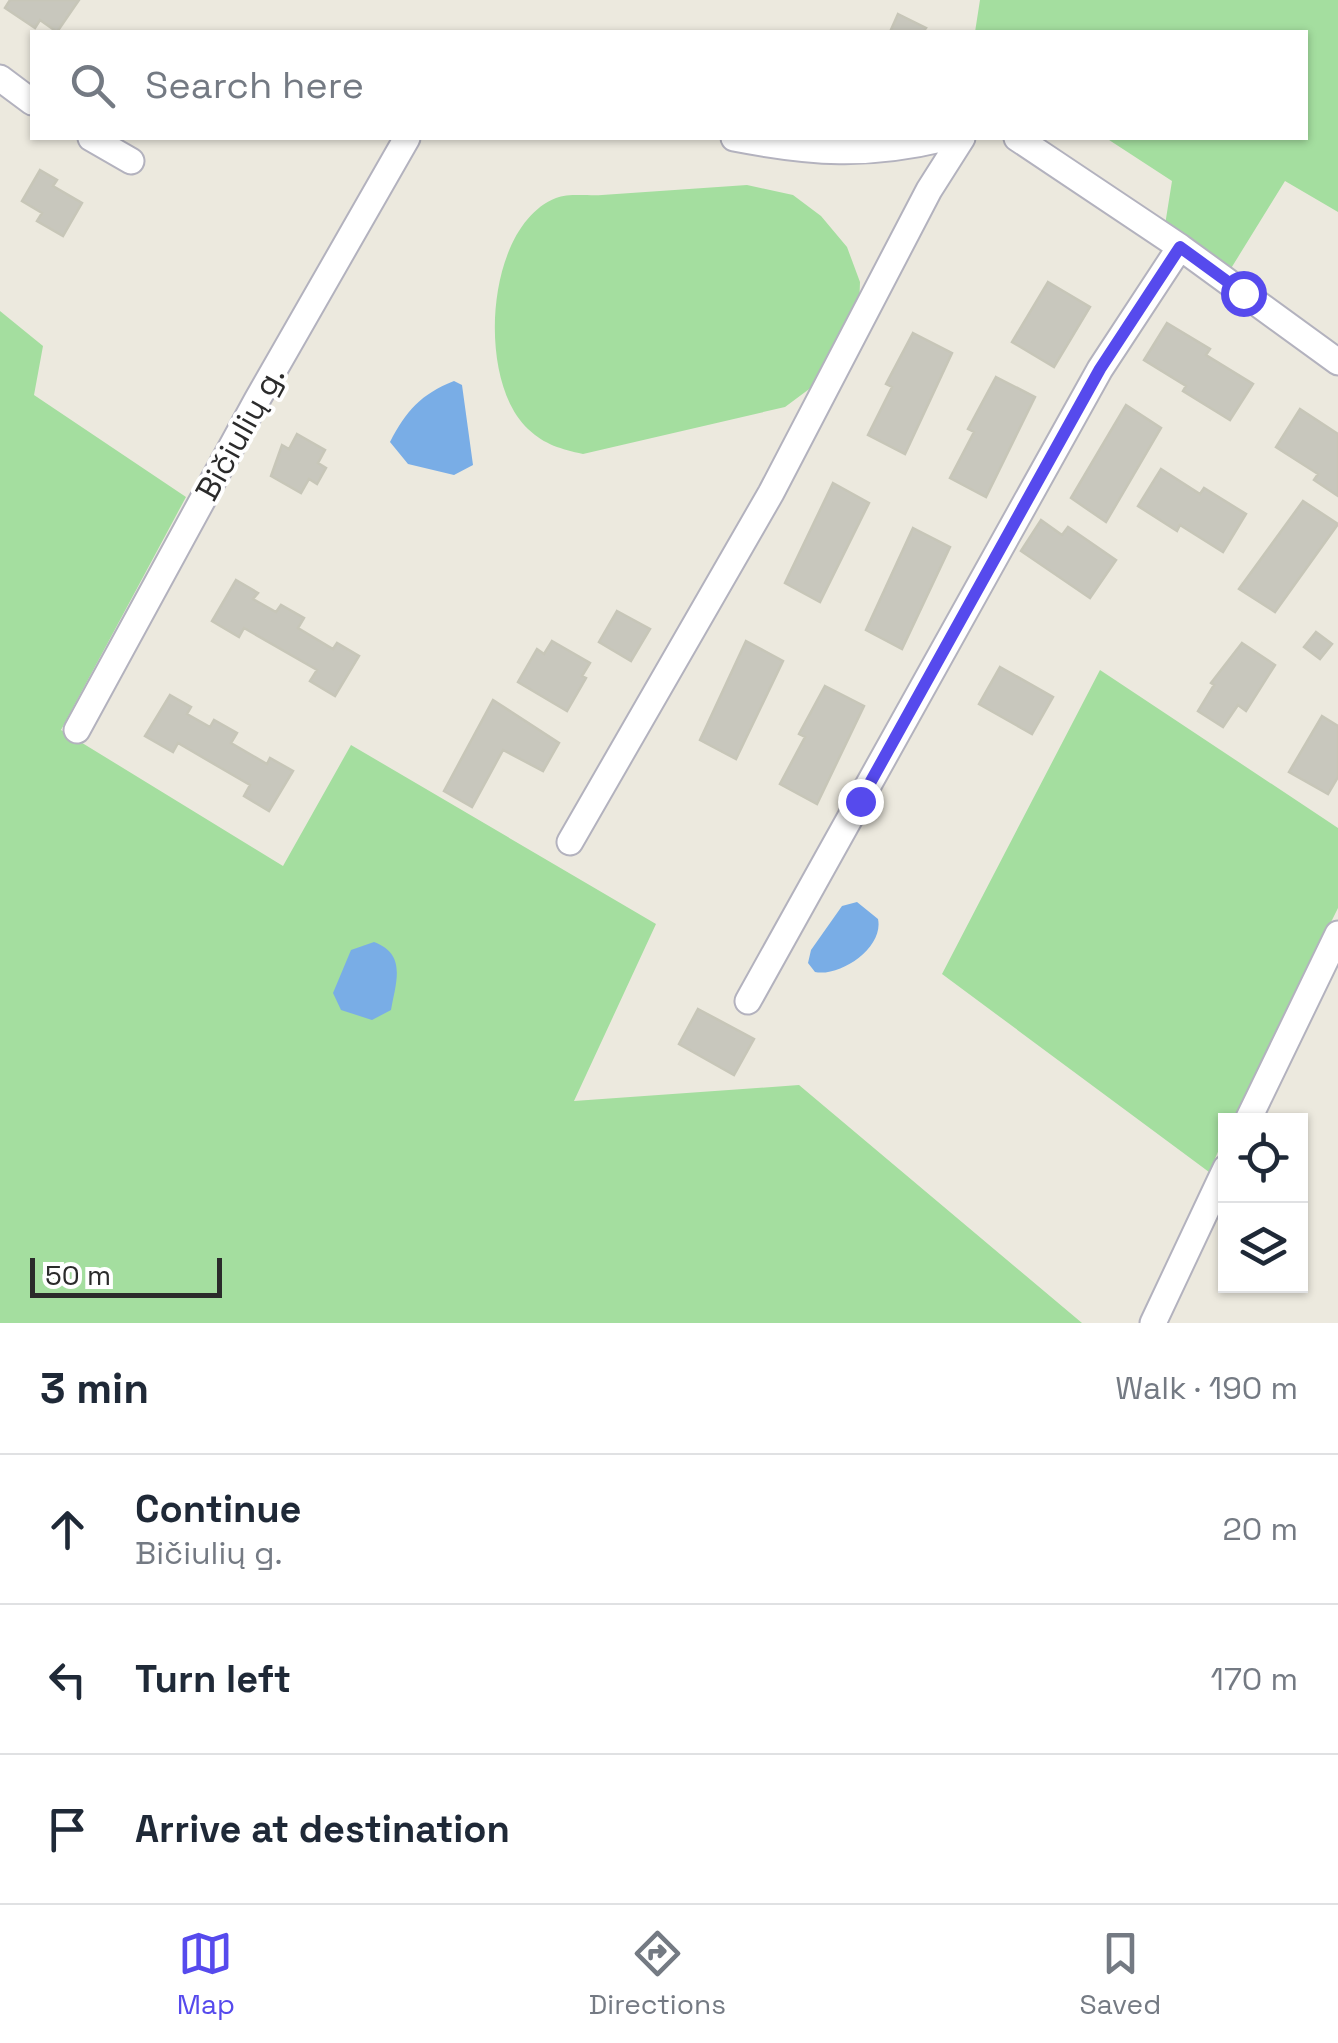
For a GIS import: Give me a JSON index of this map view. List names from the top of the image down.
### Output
{
  "streets": {
    "street": ["Bičiulių g."]
  },
  "scale_bar": "50 m",
  "page": {
    "search": "Search here",
    "scale": "50 m",
    "heading": ["3 min", "Walk · 190 m"],
    "list": [
      ["Continue", "Bičiulių g.", "20 m"],
      ["Turn left", "170 m"],
      "Arrive at destination"
    ],
    "nav": ["Map", "Directions", "Saved"]
  }
}
